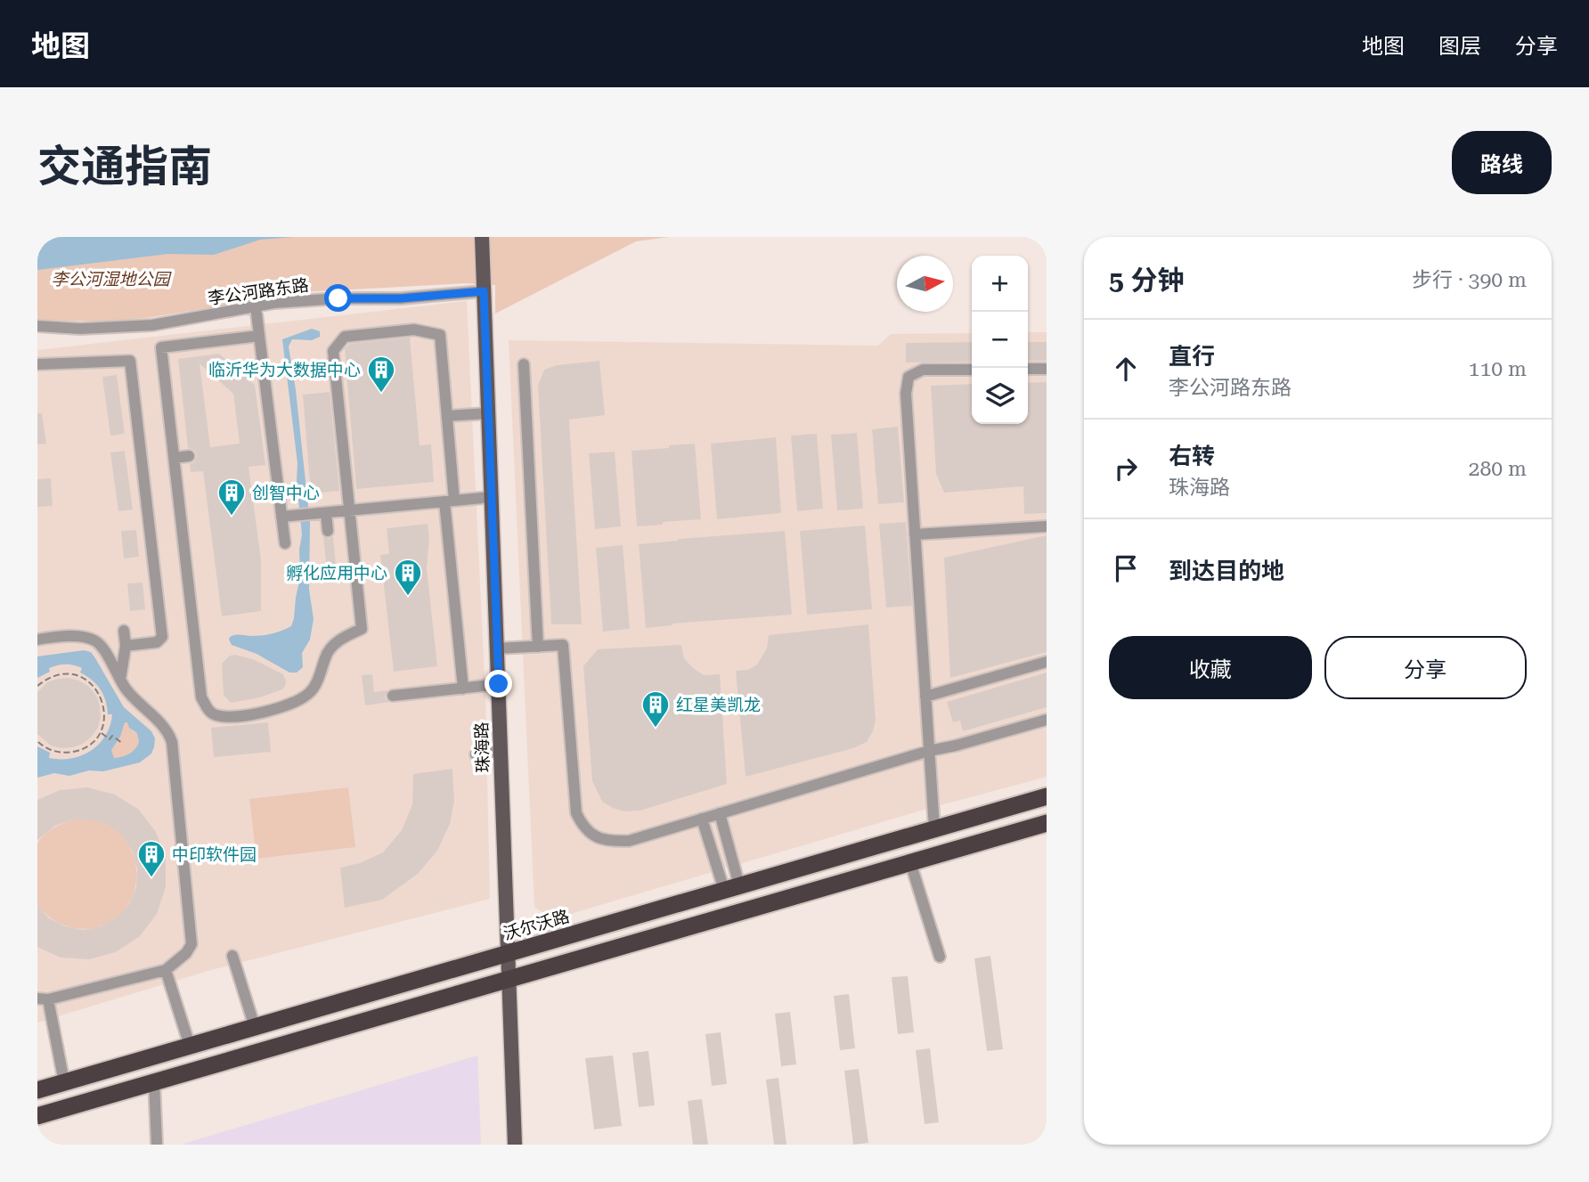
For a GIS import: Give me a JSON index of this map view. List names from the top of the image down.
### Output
{
  "streets": {
    "highway": ["沃尔沃路"],
    "main road": ["珠海路"],
    "street": ["李公河路东路"]
  },
  "crossings": [
    ["李公河路东路", "珠海路"],
    ["珠海路", "沃尔沃路"]
  ],
  "parks": ["李公河湿地公园"],
  "places": {
    "building": [
      "临沂华为大数据中心",
      "创智中心",
      "孵化应用中心",
      "红星美凯龙",
      "中印软件园"
    ]
  },
  "north": "right",
  "page": {
    "header": "地图",
    "nav": ["地图", "图层", "分享"],
    "title": "交通指南",
    "buttons": [
      "路线",
      ["收藏", "分享"]
    ],
    "heading": ["5 分钟", "步行 · 390 m"],
    "map_buttons": ["+", "−"],
    "list": [
      ["直行", "李公河路东路", "110 m"],
      ["右转", "珠海路", "280 m"],
      "到达目的地"
    ]
  }
}
